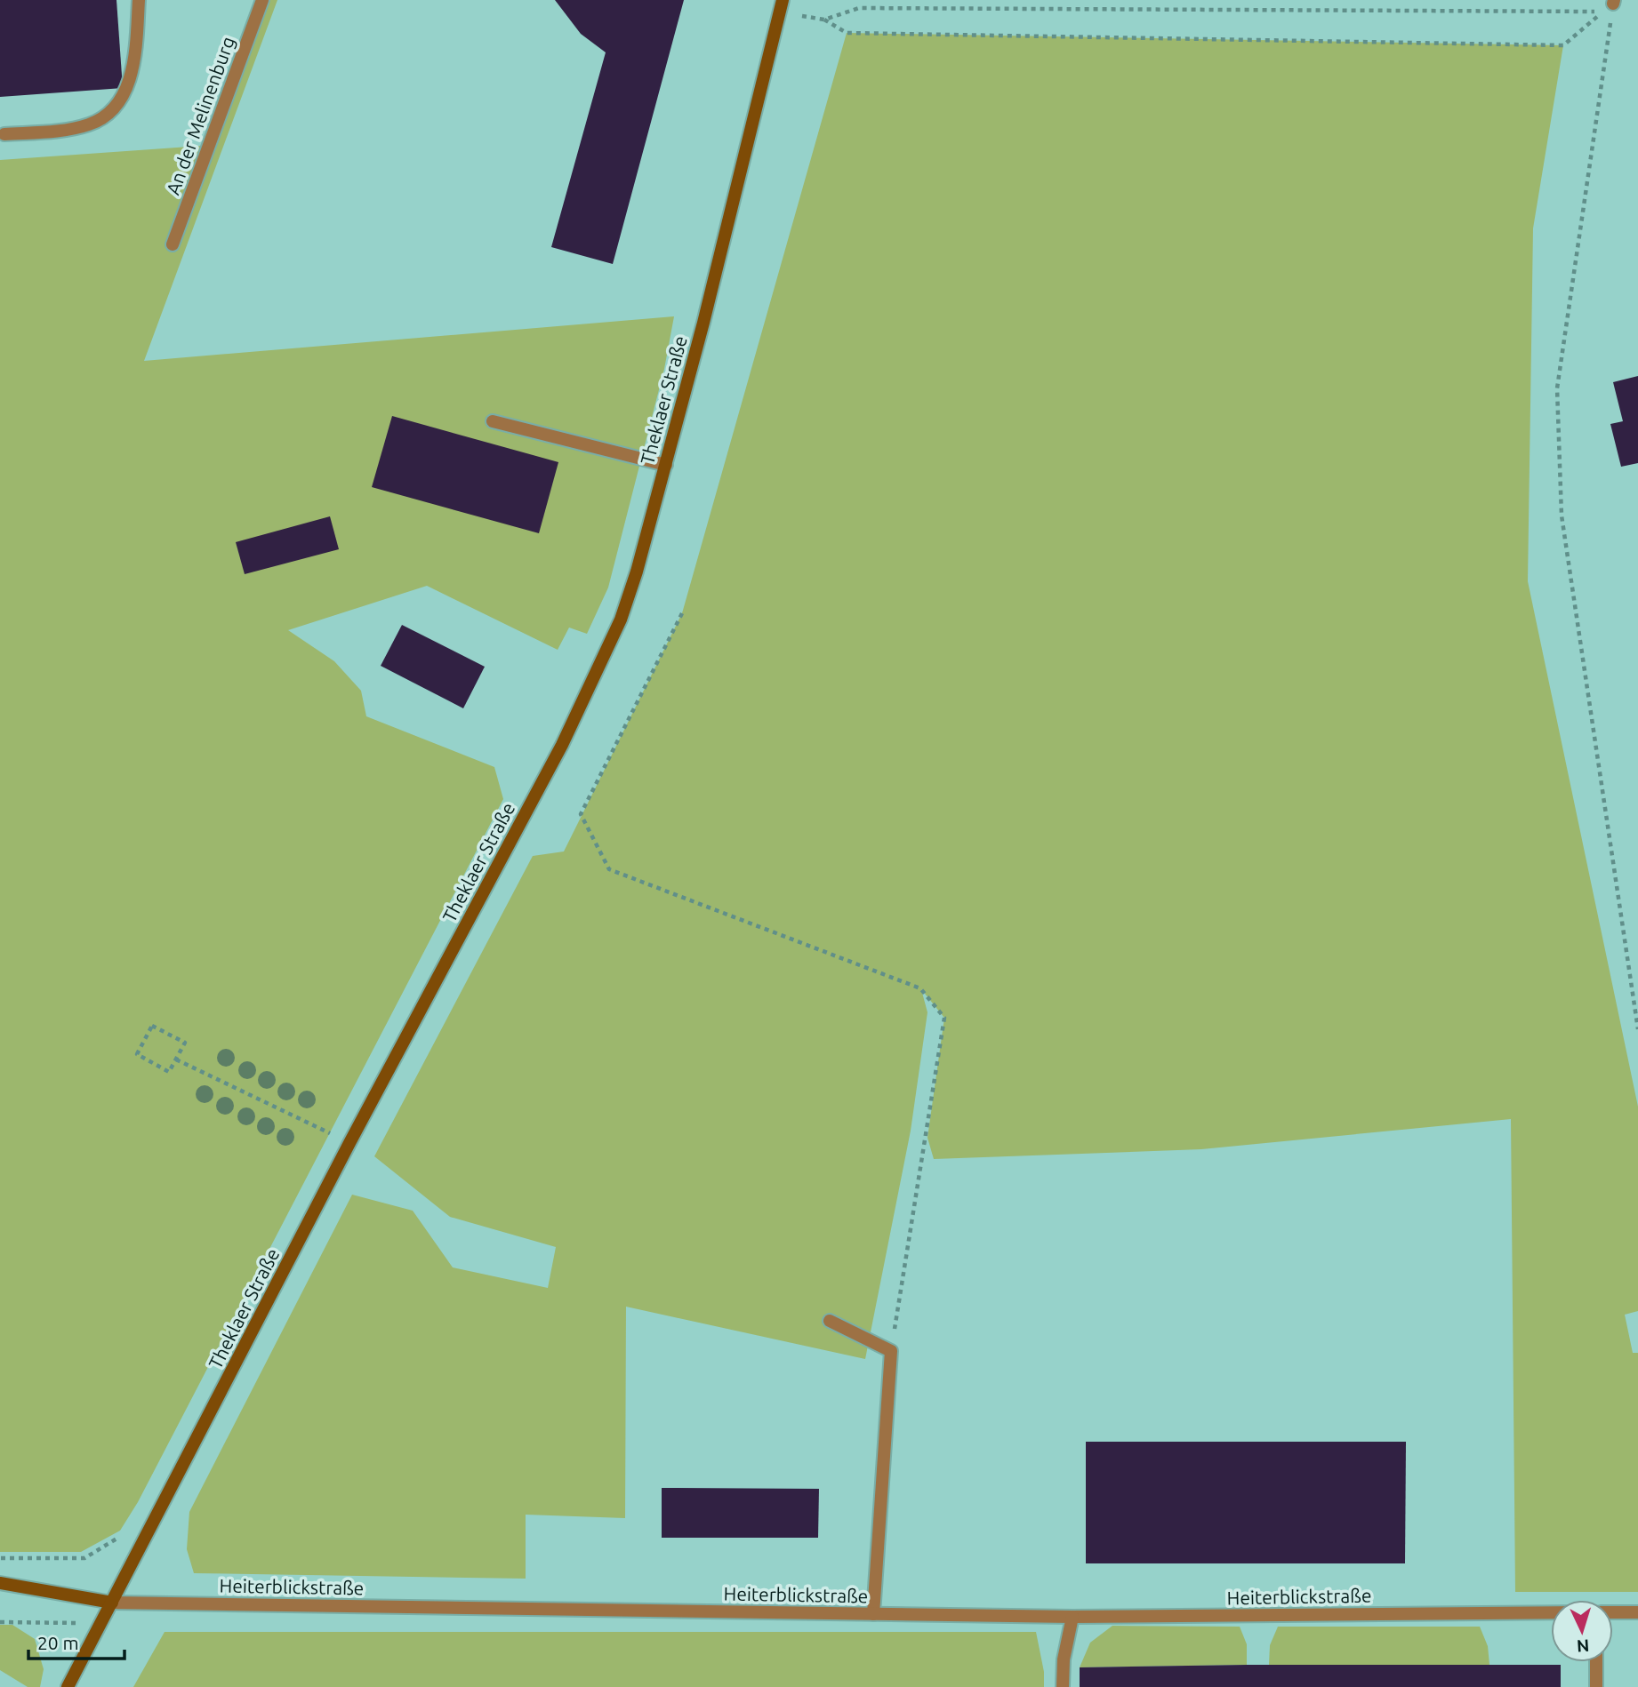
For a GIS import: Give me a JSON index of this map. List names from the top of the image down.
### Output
{
  "streets": {
    "main road": ["Theklaer Straße", "Heiterblickstraße"],
    "street": ["An der Melinenburg"]
  },
  "crossings": [
    ["Theklaer Straße", "Heiterblickstraße"]
  ],
  "scale_bar": "20 m",
  "north": "bottom"
}
